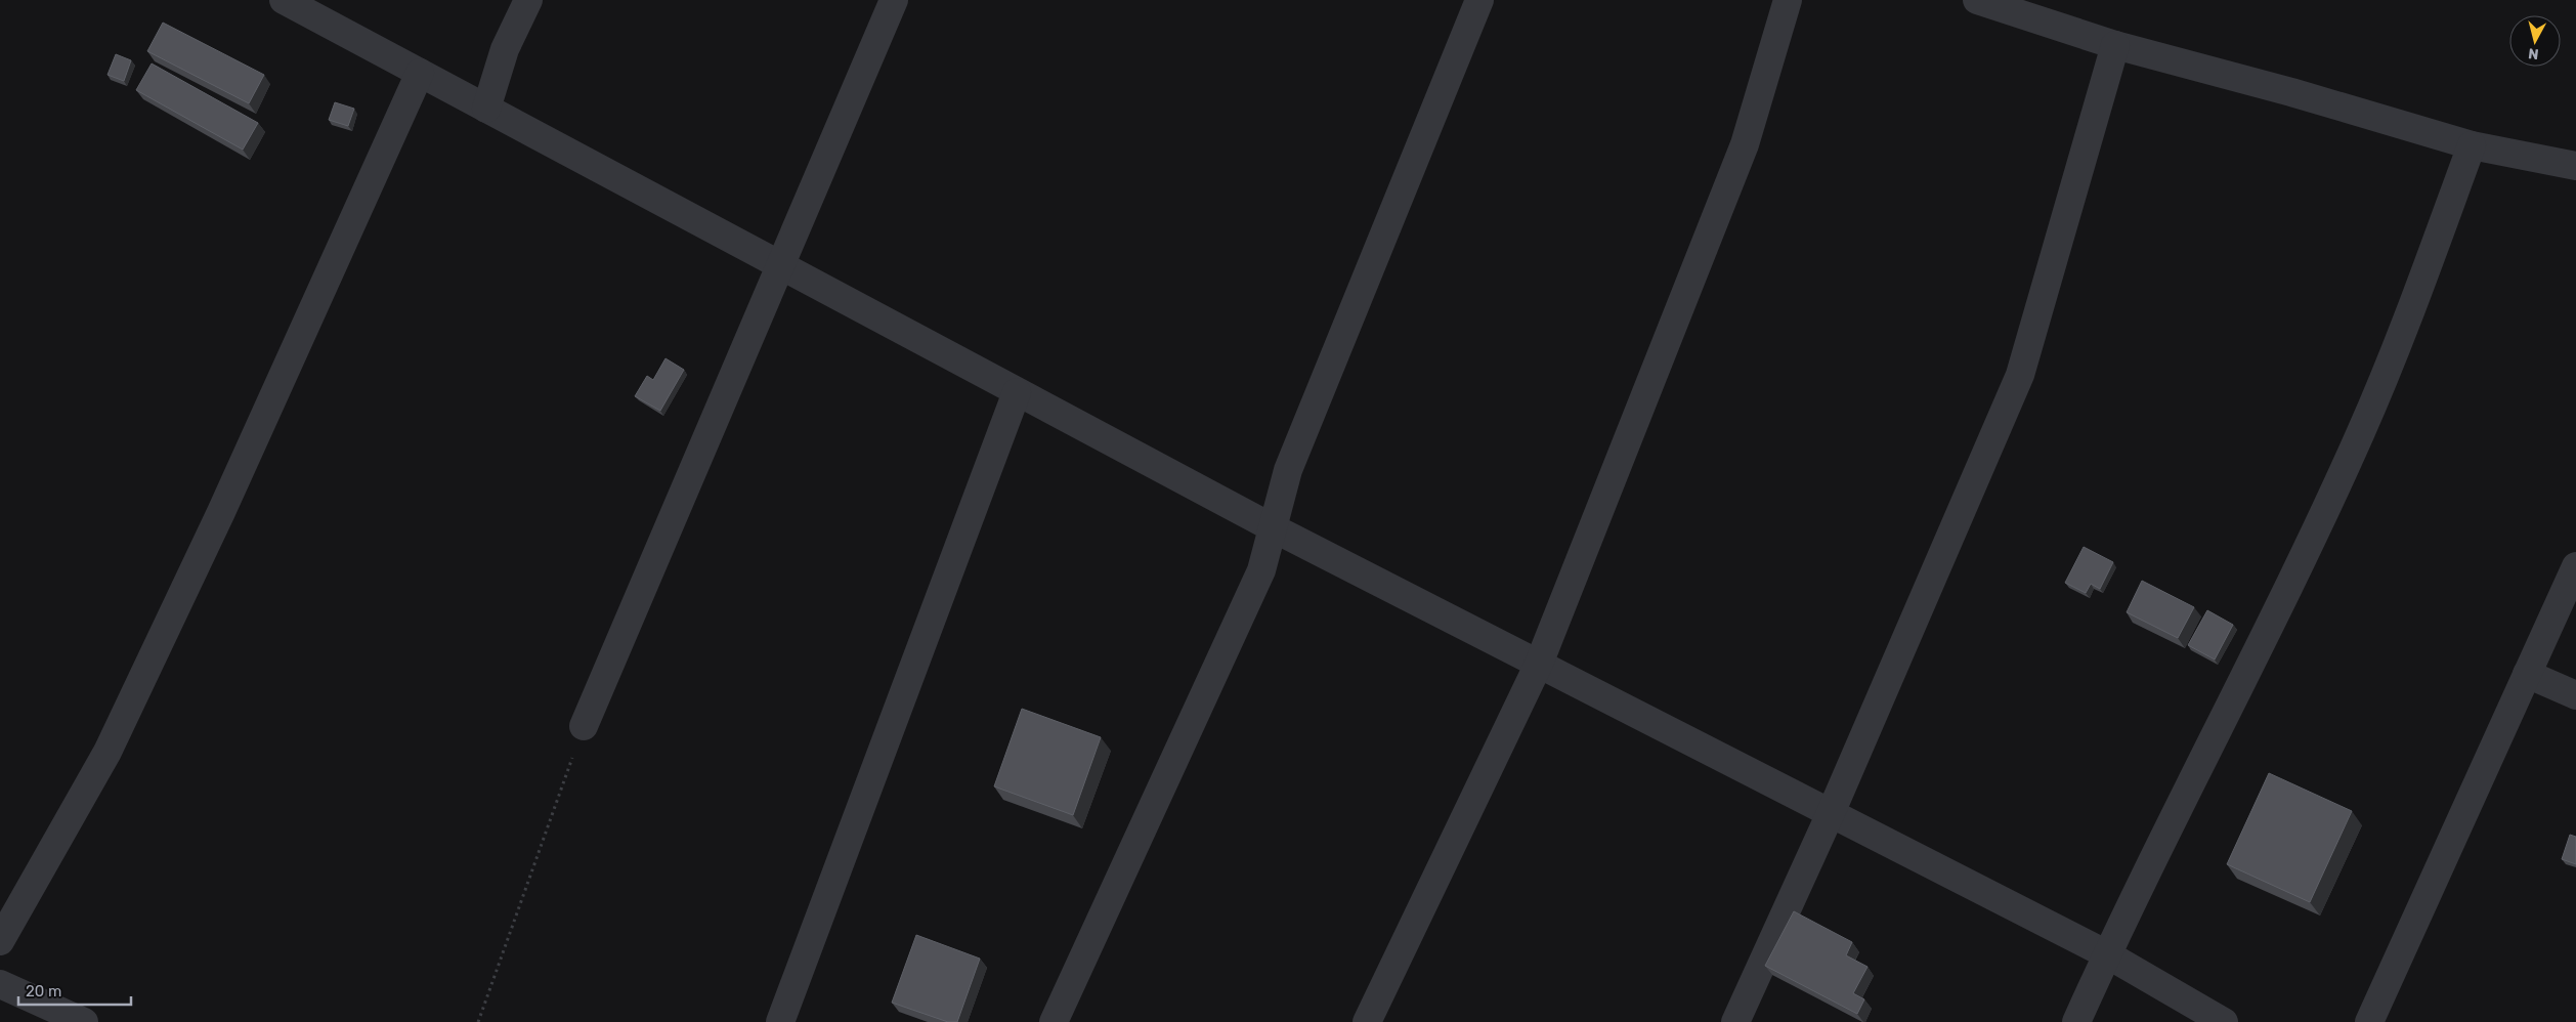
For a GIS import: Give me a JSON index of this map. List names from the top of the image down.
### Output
{
  "scale_bar": "20 m",
  "north": "bottom"
}
